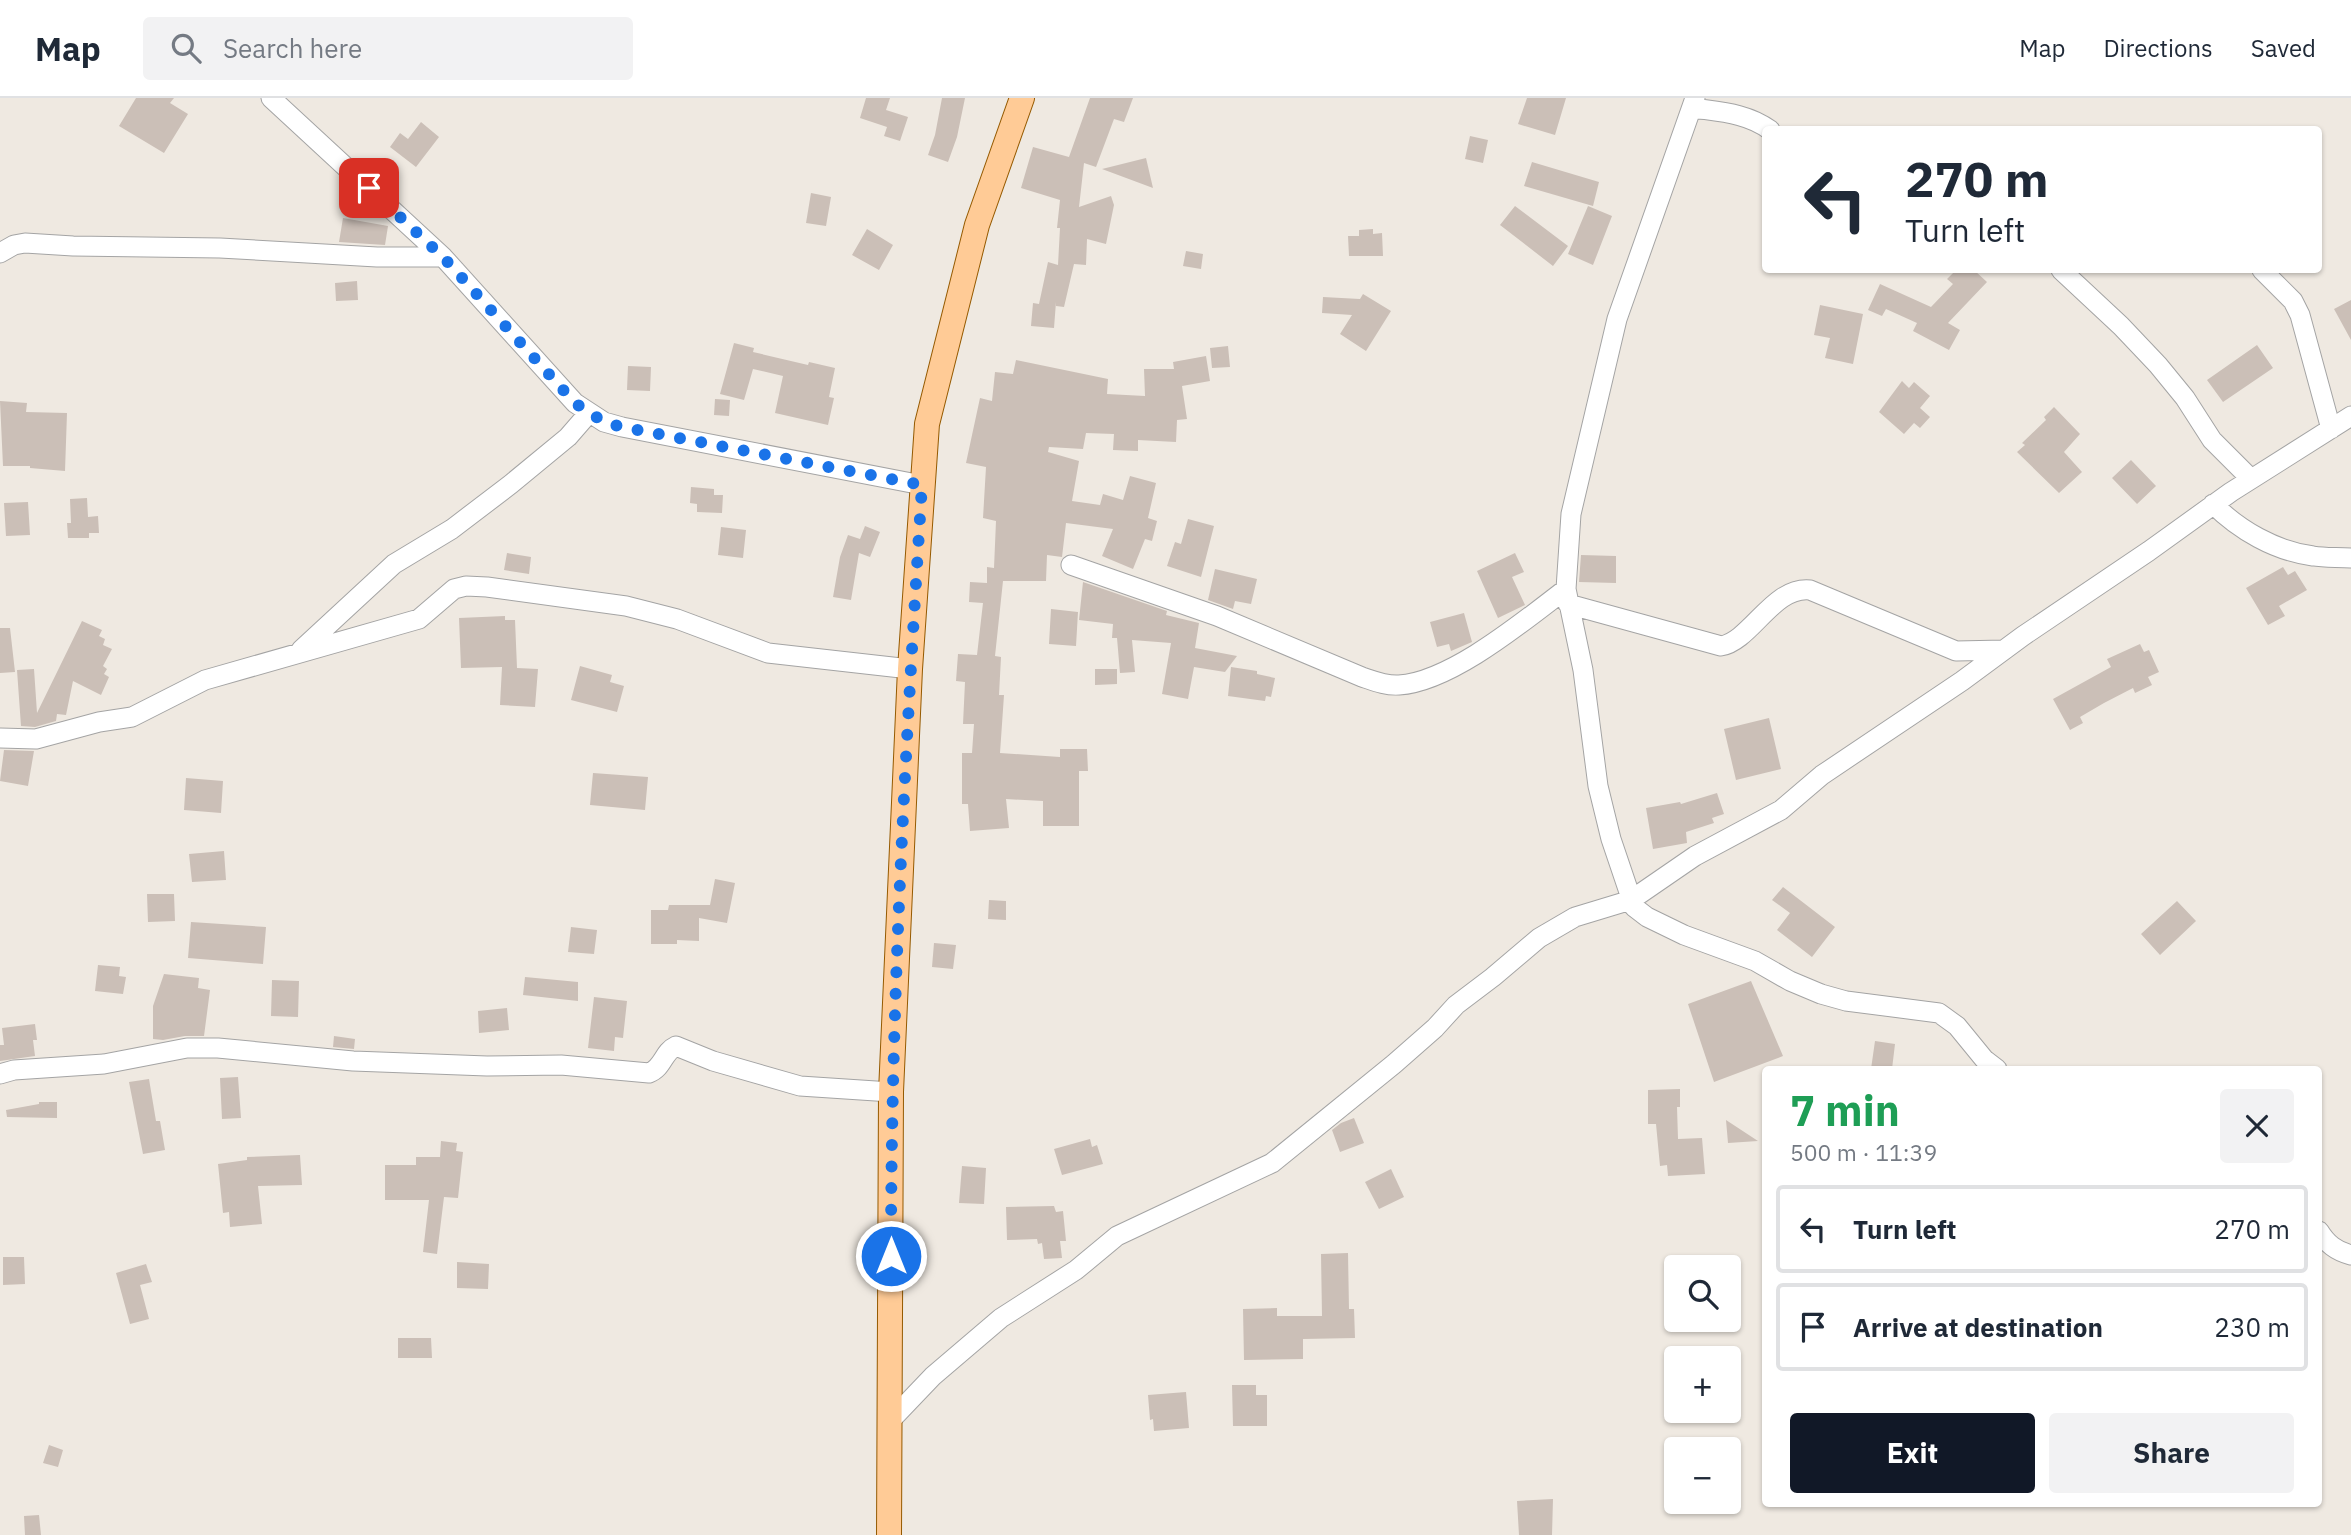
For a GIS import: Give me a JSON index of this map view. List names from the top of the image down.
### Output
{
  "page": {
    "header": "Map",
    "search": "Search here",
    "nav": ["Map", "Directions", "Saved"],
    "turn": ["270 m", "Turn left"],
    "heading": ["7 min", "500 m · 11:39"],
    "list": [
      {
        "name": "Turn left",
        "value": "270 m"
      },
      {
        "name": "Arrive at destination",
        "value": "230 m"
      }
    ],
    "map_buttons": ["+", "−"],
    "buttons": ["Exit", "Share"]
  }
}
